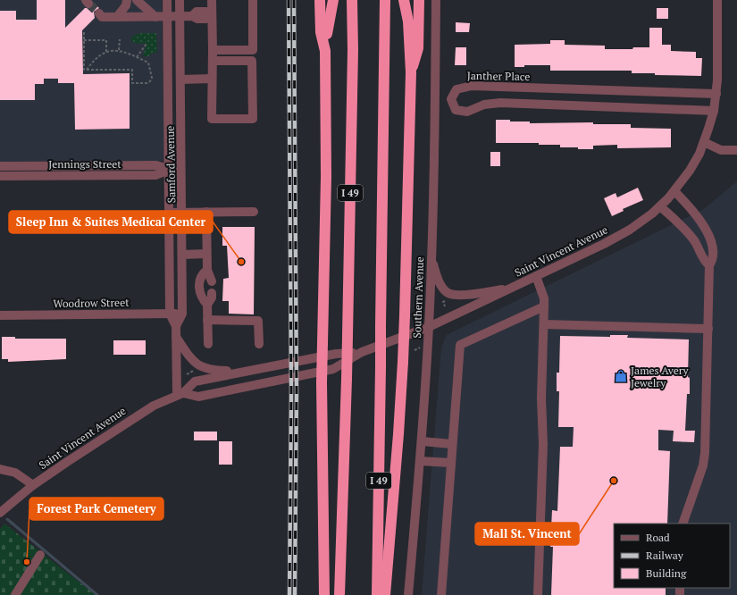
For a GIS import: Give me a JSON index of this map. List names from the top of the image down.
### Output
{
  "streets": {
    "highway": ["I 49"],
    "street": [
      "Janther Place",
      "Jennings Street",
      "Samford Avenue",
      "Saint Vincent Avenue",
      "Southern Avenue",
      "Woodrow Street"
    ]
  },
  "crossings": [
    ["Janther Place", "Saint Vincent Avenue"],
    ["Jennings Street", "Samford Avenue"],
    ["Samford Avenue", "Saint Vincent Avenue"],
    ["Samford Avenue", "Woodrow Street"],
    ["Saint Vincent Avenue", "Southern Avenue"]
  ],
  "places": {
    "other": ["Sleep Inn & Suites Medical Center", "Mall St. Vincent", "Forest Park Cemetery"],
    "shop": ["James Avery Jewelry"]
  },
  "legend": ["Road", "Railway", "Building"]
}
